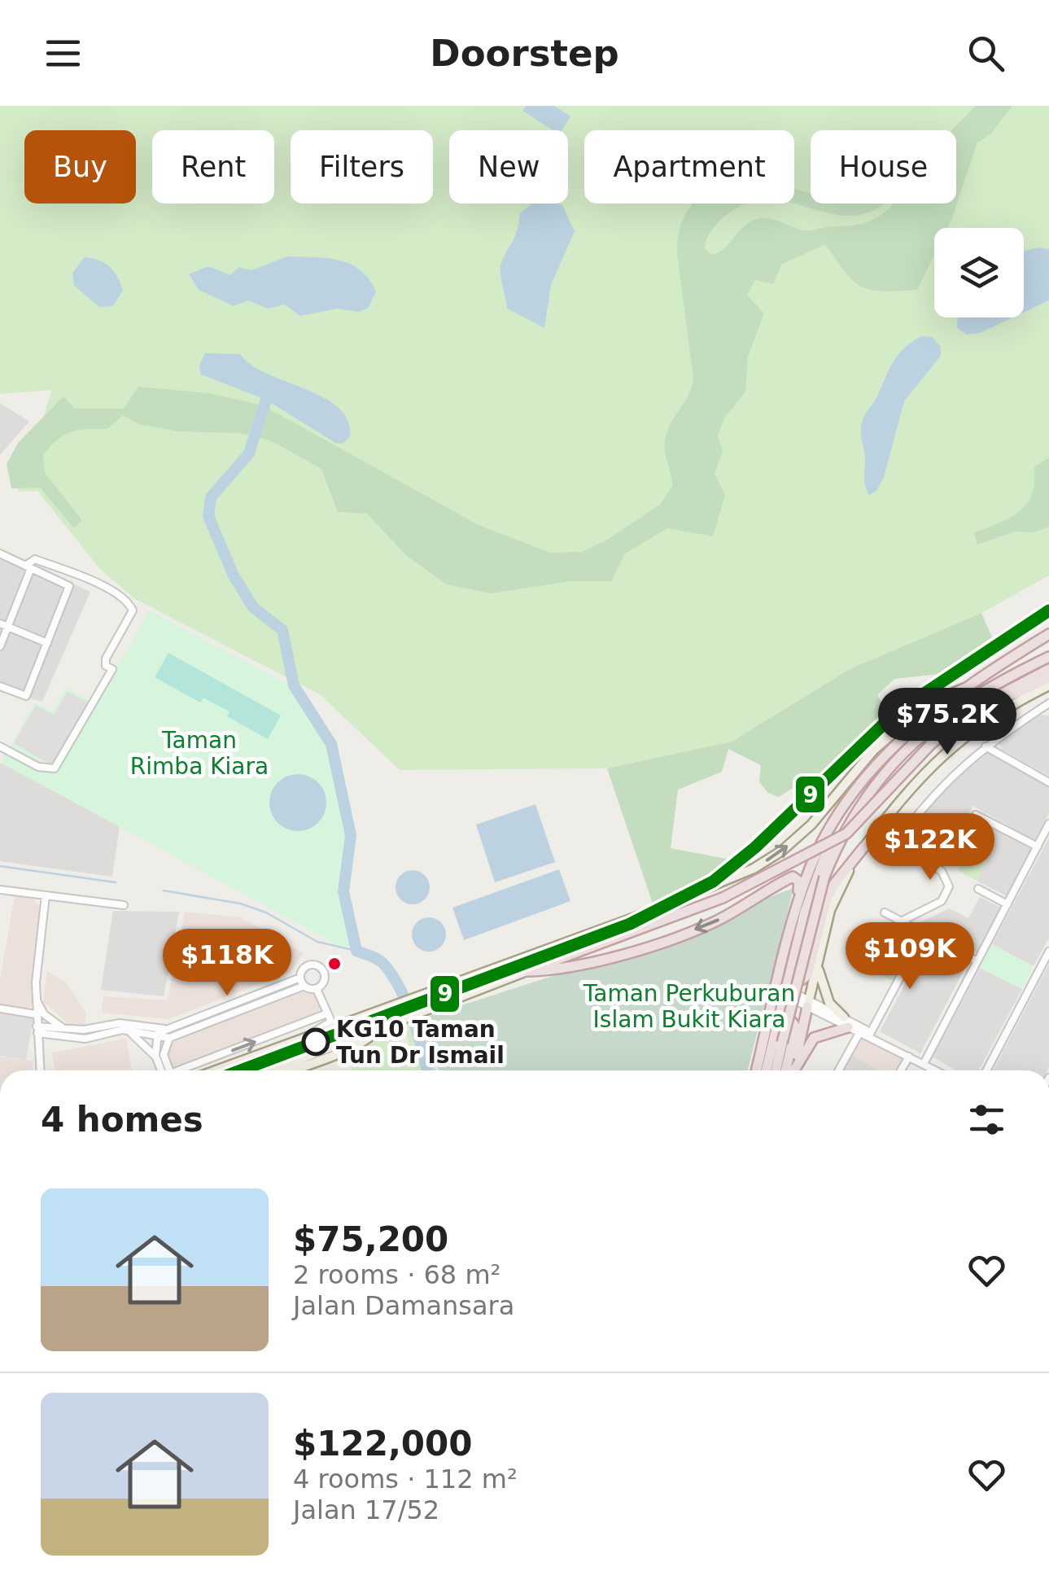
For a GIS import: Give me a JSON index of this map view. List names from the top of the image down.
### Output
{
  "parks": ["Taman Rimba Kiara", "Taman Perkuburan Islam Bukit Kiara"],
  "places": ["KG10 Taman Tun Dr Ismail"],
  "lines": ["transit line 9"],
  "page": {
    "header": "Doorstep",
    "chip": [
      "Buy",
      "Rent",
      "Filters",
      "New",
      "Apartment",
      "House"
    ],
    "price": [
      "$75.2K",
      "$122K",
      "$109K",
      "$118K"
    ],
    "heading": "4 homes",
    "list": [
      {
        "name": "$75,200",
        "note": "2 rooms · 68 m² · Jalan Damansara"
      },
      {
        "name": "$122,000",
        "note": "4 rooms · 112 m² · Jalan 17/52"
      }
    ]
  }
}
